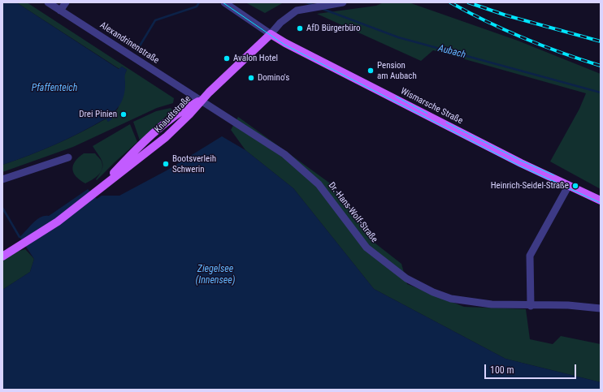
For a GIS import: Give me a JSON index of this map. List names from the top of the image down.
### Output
{
  "streets": {
    "main road": ["Wismarsche Straße", "Knaudtstraße"],
    "street": ["Alexandrinenstraße", "Dr.-Hans-Wolf-Straße"]
  },
  "crossings": [
    ["Alexandrinenstraße", "Knaudtstraße"],
    ["Alexandrinenstraße", "Dr.-Hans-Wolf-Straße"],
    ["Wismarsche Straße", "Knaudtstraße"],
    ["Knaudtstraße", "Dr.-Hans-Wolf-Straße"]
  ],
  "water": ["Aubach", "Pfaffenteich", "Ziegelsee (Innensee)"],
  "places": [
    "AfD Bürgerbüro",
    "Avalon Hotel",
    "Pension am Aubach",
    "Domino's",
    "Drei Pinien",
    "Bootsverleih Schwerin",
    "Heinrich-Seidel-Straße"
  ],
  "scale_bar": "100 m"
}
